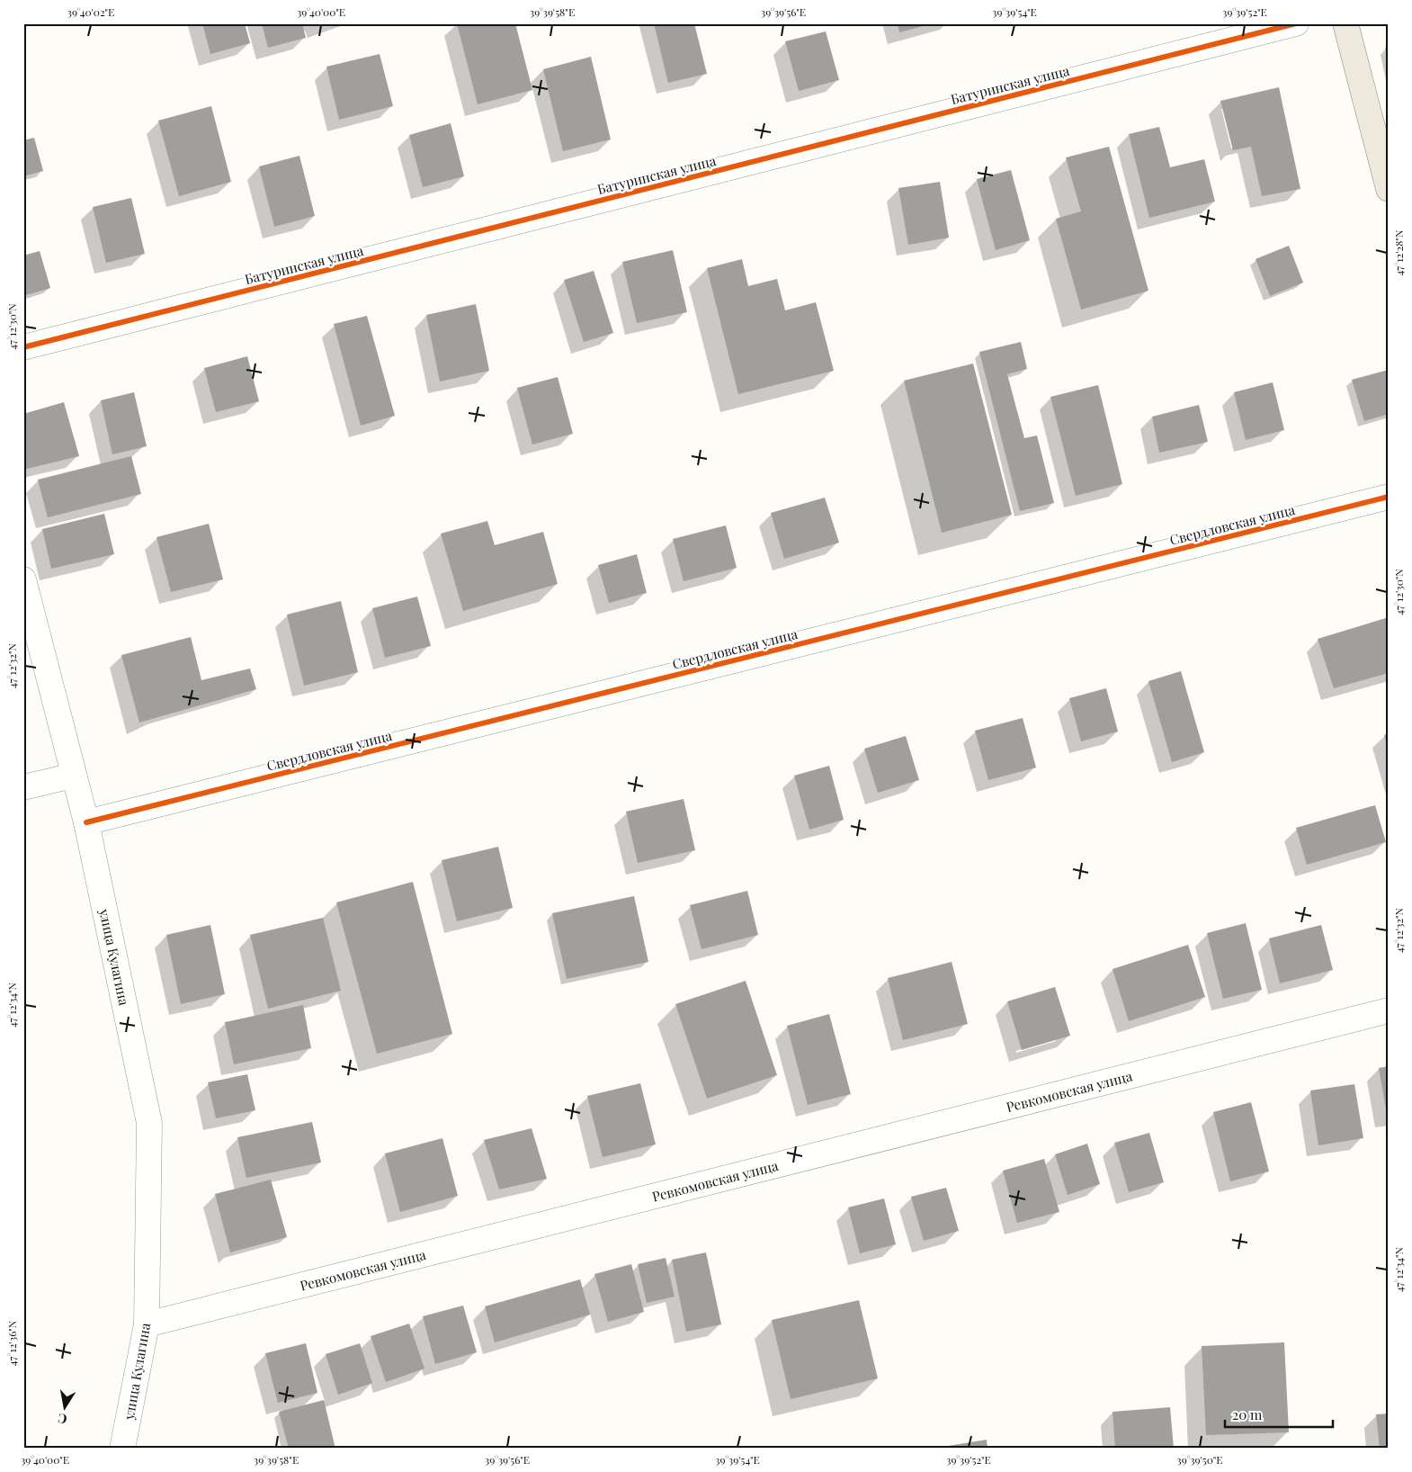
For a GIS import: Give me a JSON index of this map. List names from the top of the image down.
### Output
{
  "streets": {
    "street": [
      "Батуринская улица",
      "Свердловская улица",
      "улица Кулагина",
      "Ревкомовская улица"
    ]
  },
  "crossings": [
    ["Свердловская улица", "улица Кулагина"],
    ["улица Кулагина", "Ревкомовская улица"]
  ],
  "scale_bar": "20 m",
  "north": "bottom",
  "coordinates": [
    "39°40'02\"E",
    "39°40'00\"E",
    "39°39'58\"E",
    "39°39'56\"E",
    "39°39'54\"E",
    "39°39'52\"E",
    "47°12'28\"N",
    "47°12'30\"N",
    "47°12'32\"N",
    "47°12'34\"N",
    "47°12'36\"N",
    "39°39'50\"E"
  ]
}
